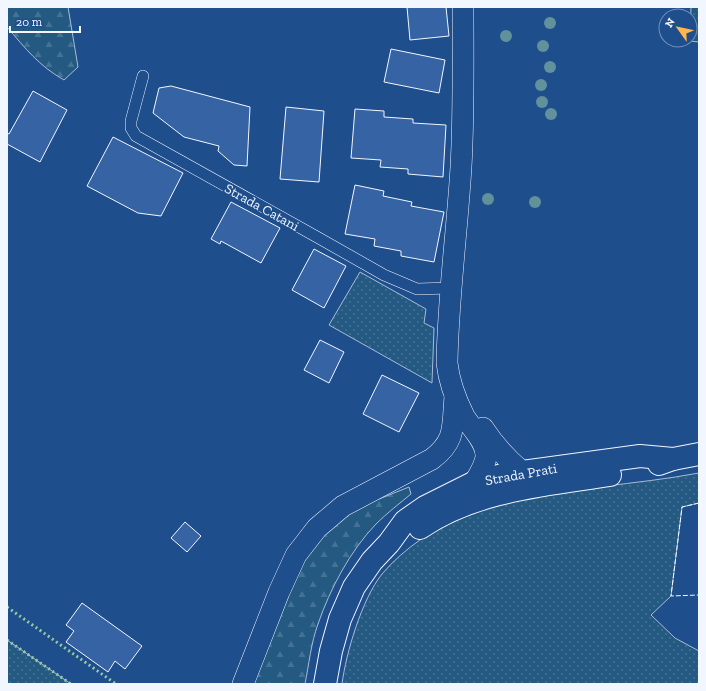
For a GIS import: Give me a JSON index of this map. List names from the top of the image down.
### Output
{
  "streets": {
    "street": ["Strada Prati"],
    "lane": ["Strada Catani"]
  },
  "scale_bar": "20 m",
  "north": "top left"
}
